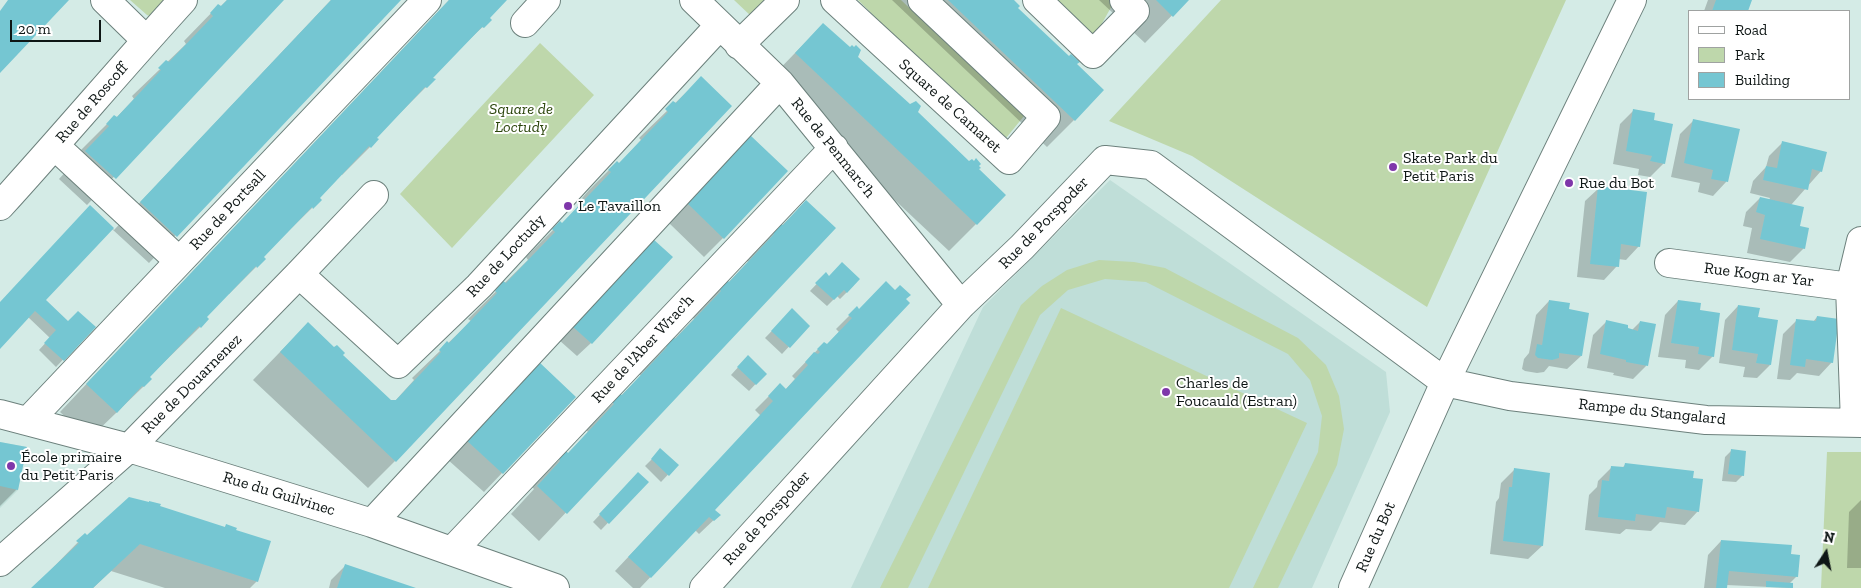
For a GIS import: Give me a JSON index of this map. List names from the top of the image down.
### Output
{
  "streets": {
    "street": [
      "Rue de Roscoff",
      "Square de Camaret",
      "Rue de Penmarc'h",
      "Rue de Portsall",
      "Rue de Porspoder",
      "Rue de Loctudy",
      "Rue Kogn ar Yar",
      "Rue de l'Aber Wrac'h",
      "Rue de Douarnenez",
      "Rampe du Stangalard",
      "Rue du Guilvinec",
      "Rue du Bot"
    ]
  },
  "crossings": [
    ["Rue de Penmarc'h", "Rue de Porspoder"],
    ["Rue de Penmarc'h", "Rue de Loctudy"],
    ["Rue de Penmarc'h", "Rue de l'Aber Wrac'h"],
    ["Rue de Portsall", "Rue du Guilvinec"],
    ["Rue de Porspoder", "Rampe du Stangalard"],
    ["Rue de Porspoder", "Rue du Bot"],
    ["Rue de Loctudy", "Rue de Douarnenez"],
    ["Rue de l'Aber Wrac'h", "Rue du Guilvinec"],
    ["Rue de Douarnenez", "Rue du Guilvinec"],
    ["Rampe du Stangalard", "Rue du Bot"]
  ],
  "parks": ["Square de Loctudy"],
  "places": [
    "Skate Park du Petit Paris",
    "Rue du Bot",
    "Le Tavaillon",
    "Charles de Foucauld (Estran)",
    "École primaire du Petit Paris"
  ],
  "legend": ["Road", "Park", "Building"],
  "scale_bar": "20 m",
  "north": "top"
}
